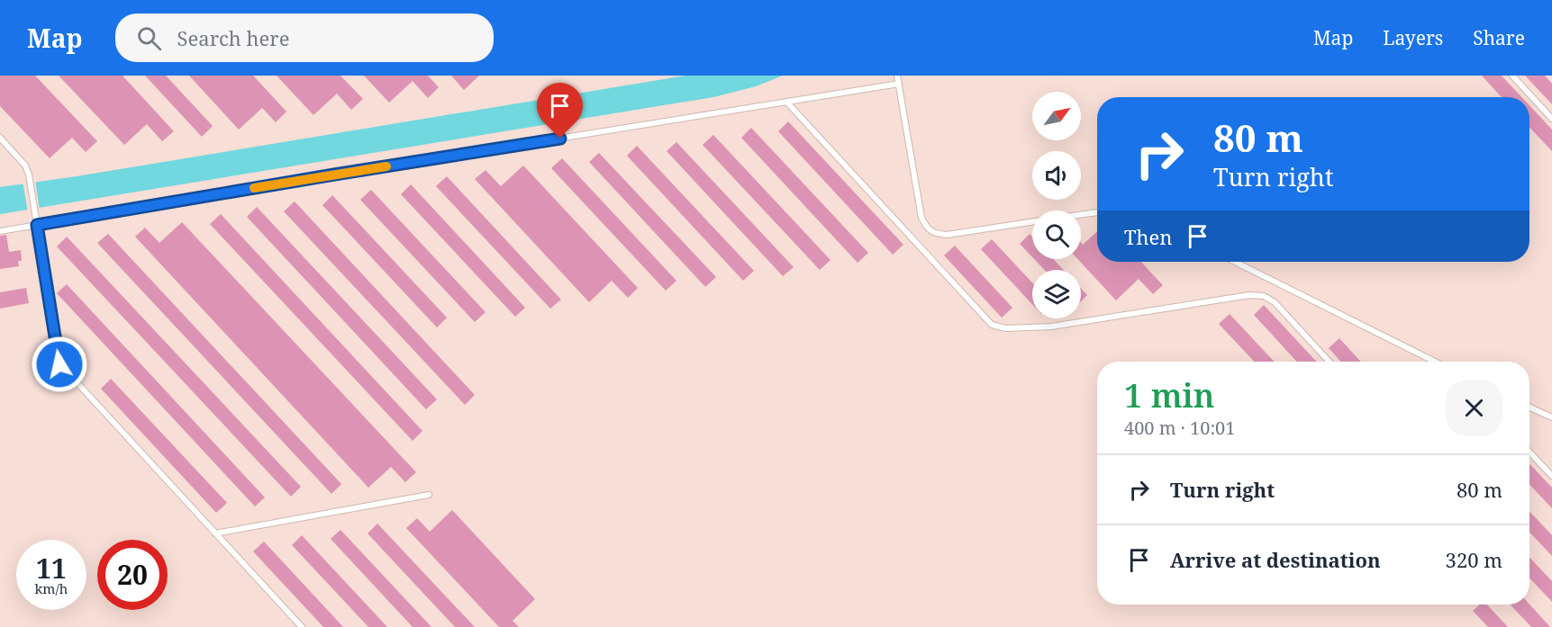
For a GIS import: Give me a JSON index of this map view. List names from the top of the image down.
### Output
{
  "north": "top right",
  "page": {
    "header": "Map",
    "search": "Search here",
    "nav": ["Map", "Layers", "Share"],
    "turn": ["80 m", "Turn right"],
    "then": "Then",
    "heading": ["1 min", "400 m · 10:01"],
    "list": [
      {
        "name": "Turn right",
        "value": "80 m"
      },
      {
        "name": "Arrive at destination",
        "value": "320 m"
      }
    ],
    "speed": "11 km/h",
    "limit": "20"
  }
}
